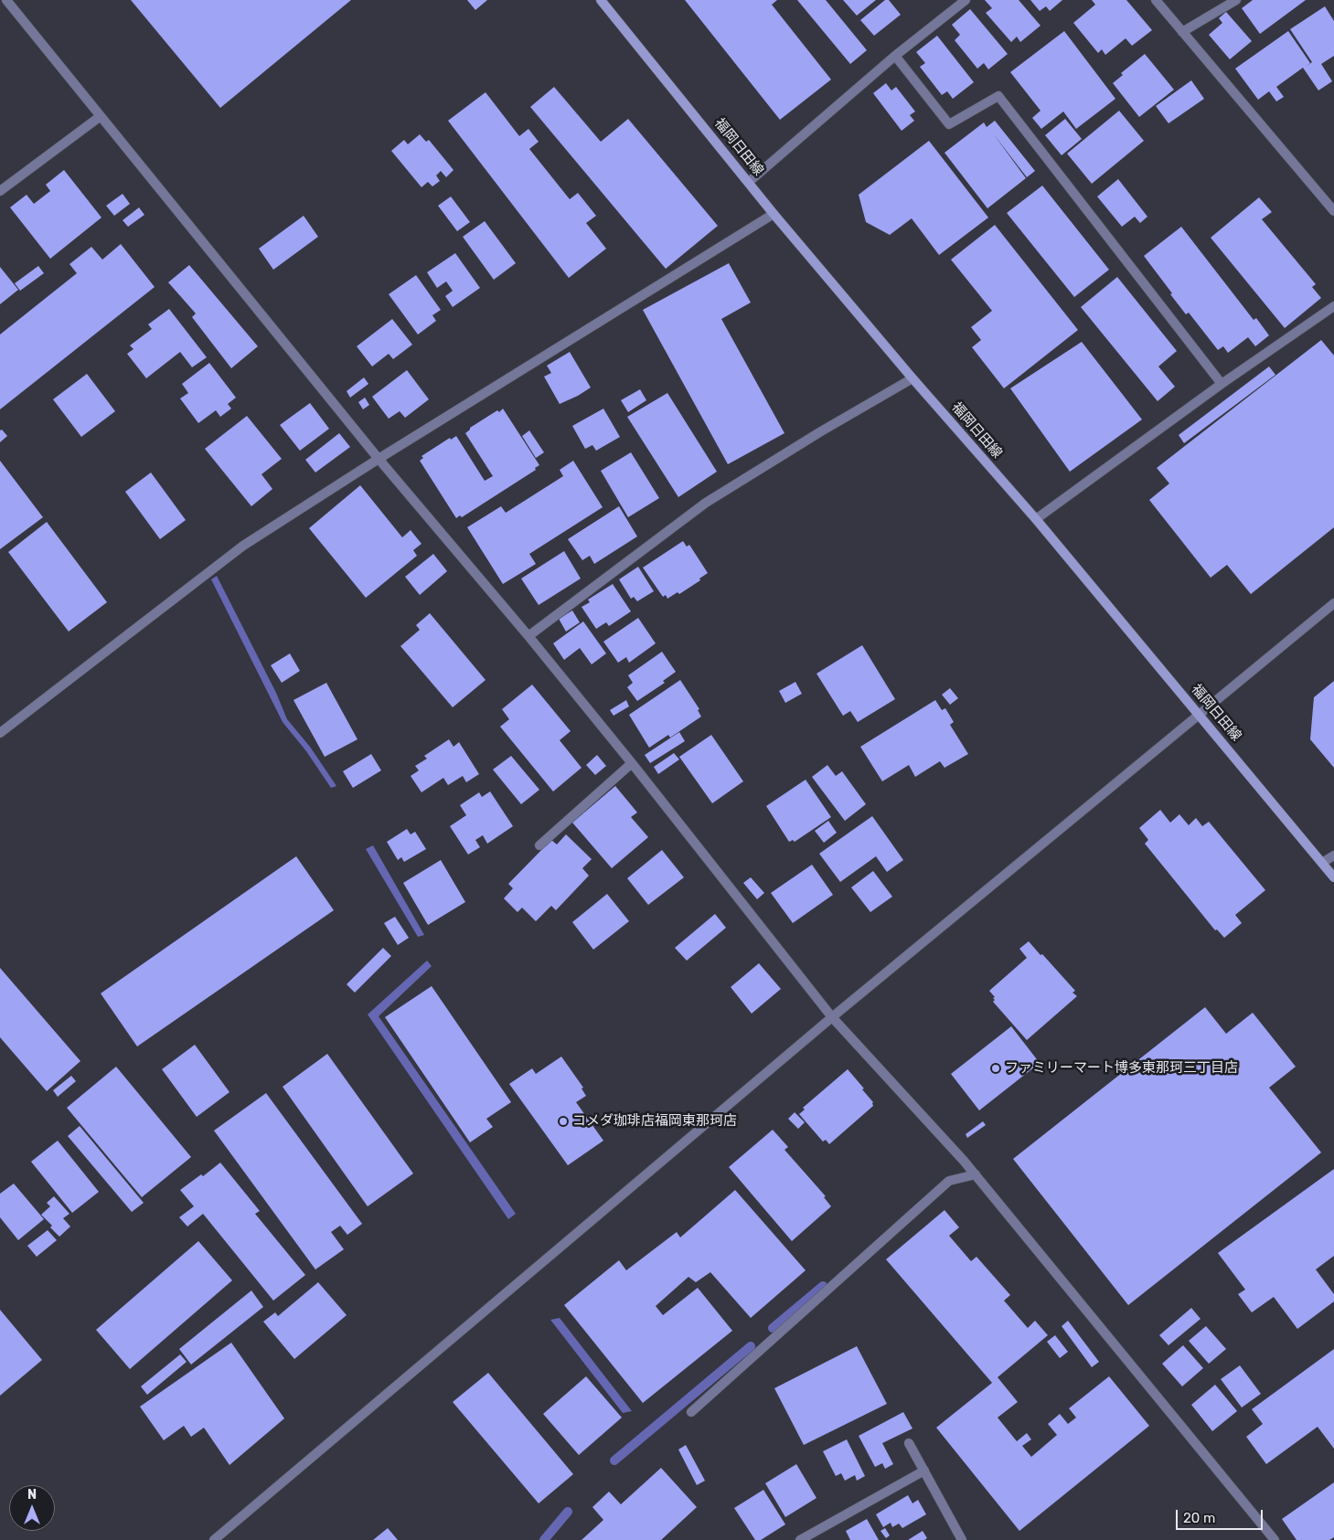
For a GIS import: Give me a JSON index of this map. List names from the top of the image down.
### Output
{
  "streets": {
    "main road": ["福岡日田線"]
  },
  "places": ["ファミリーマート博多東那珂三丁目店", "コメダ珈琲店福岡東那珂店"],
  "scale_bar": "20 m",
  "north": "top"
}
